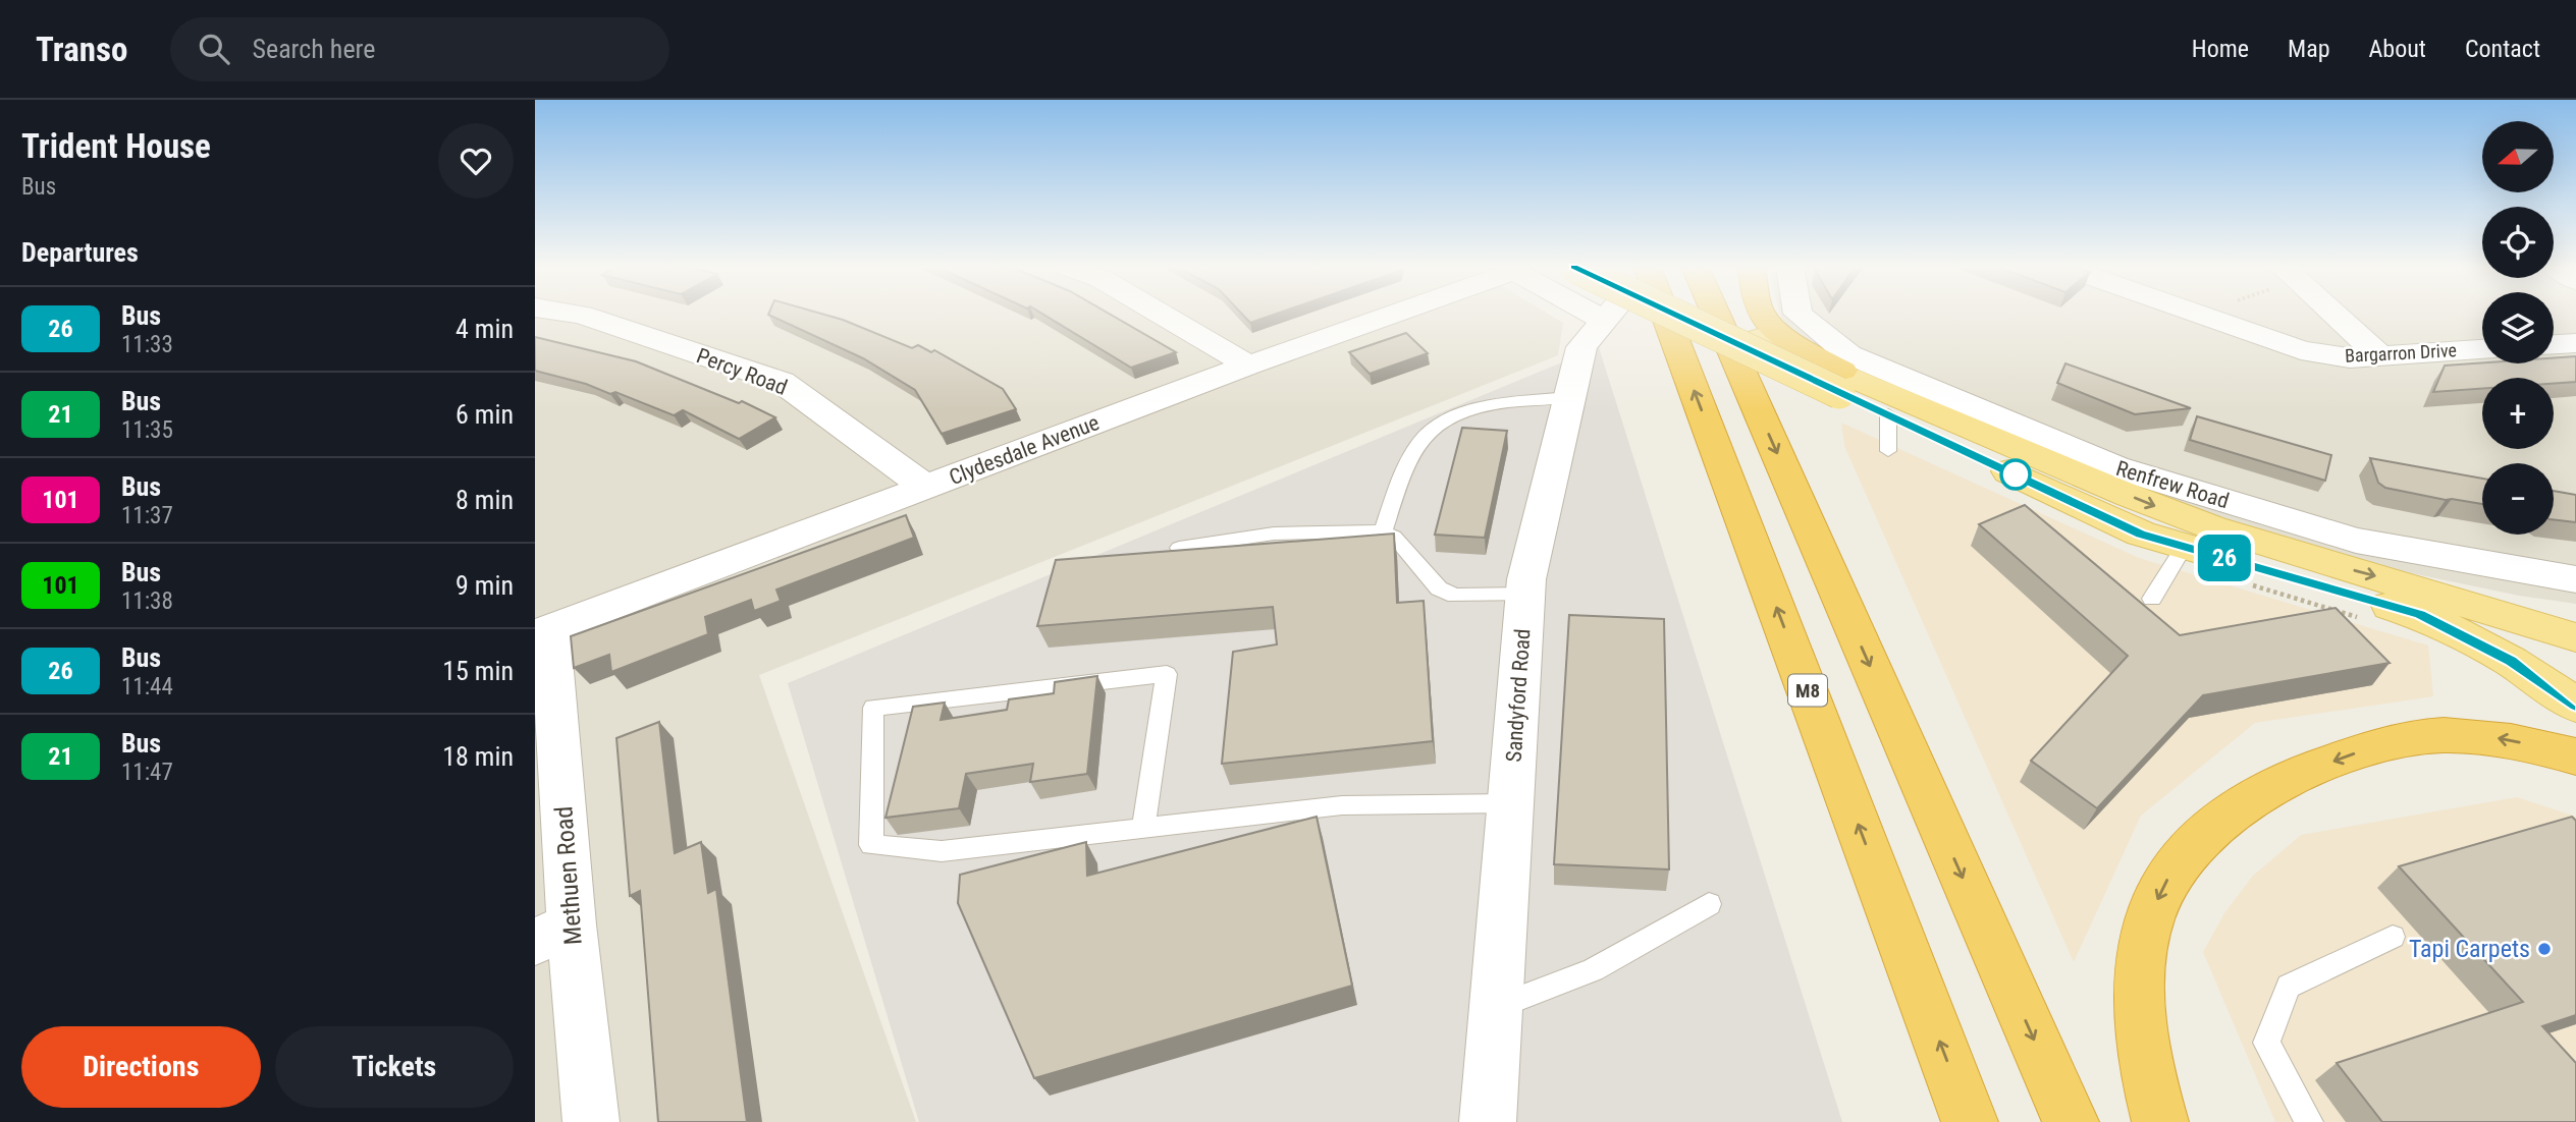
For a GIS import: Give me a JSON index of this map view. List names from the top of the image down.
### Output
{
  "streets": {
    "highway": ["M8"],
    "street": [
      "Bargarron Drive",
      "Percy Road",
      "Clydesdale Avenue",
      "Renfrew Road",
      "Sandyford Road",
      "Methuen Road"
    ]
  },
  "crossings": [
    ["Percy Road", "Clydesdale Avenue"],
    ["Clydesdale Avenue", "Methuen Road"]
  ],
  "places": ["Tapi Carpets"],
  "lines": ["bus line 26"],
  "north": "left",
  "page": {
    "header": "Transo",
    "search": "Search here",
    "nav": [
      "Home",
      "Map",
      "About",
      "Contact"
    ],
    "heading": [
      ["Trident House", "Bus"],
      "Departures"
    ],
    "on_map": "26",
    "map_buttons": ["+", "−"],
    "list": [
      {
        "mark": "26",
        "name": "Bus",
        "note": "11:33",
        "value": "4 min"
      },
      {
        "mark": "21",
        "name": "Bus",
        "note": "11:35",
        "value": "6 min"
      },
      {
        "mark": "101",
        "name": "Bus",
        "note": "11:37",
        "value": "8 min"
      },
      {
        "mark": "101",
        "name": "Bus",
        "note": "11:38",
        "value": "9 min"
      },
      {
        "mark": "26",
        "name": "Bus",
        "note": "11:44",
        "value": "15 min"
      },
      {
        "mark": "21",
        "name": "Bus",
        "note": "11:47",
        "value": "18 min"
      }
    ],
    "buttons": ["Directions", "Tickets"]
  }
}
